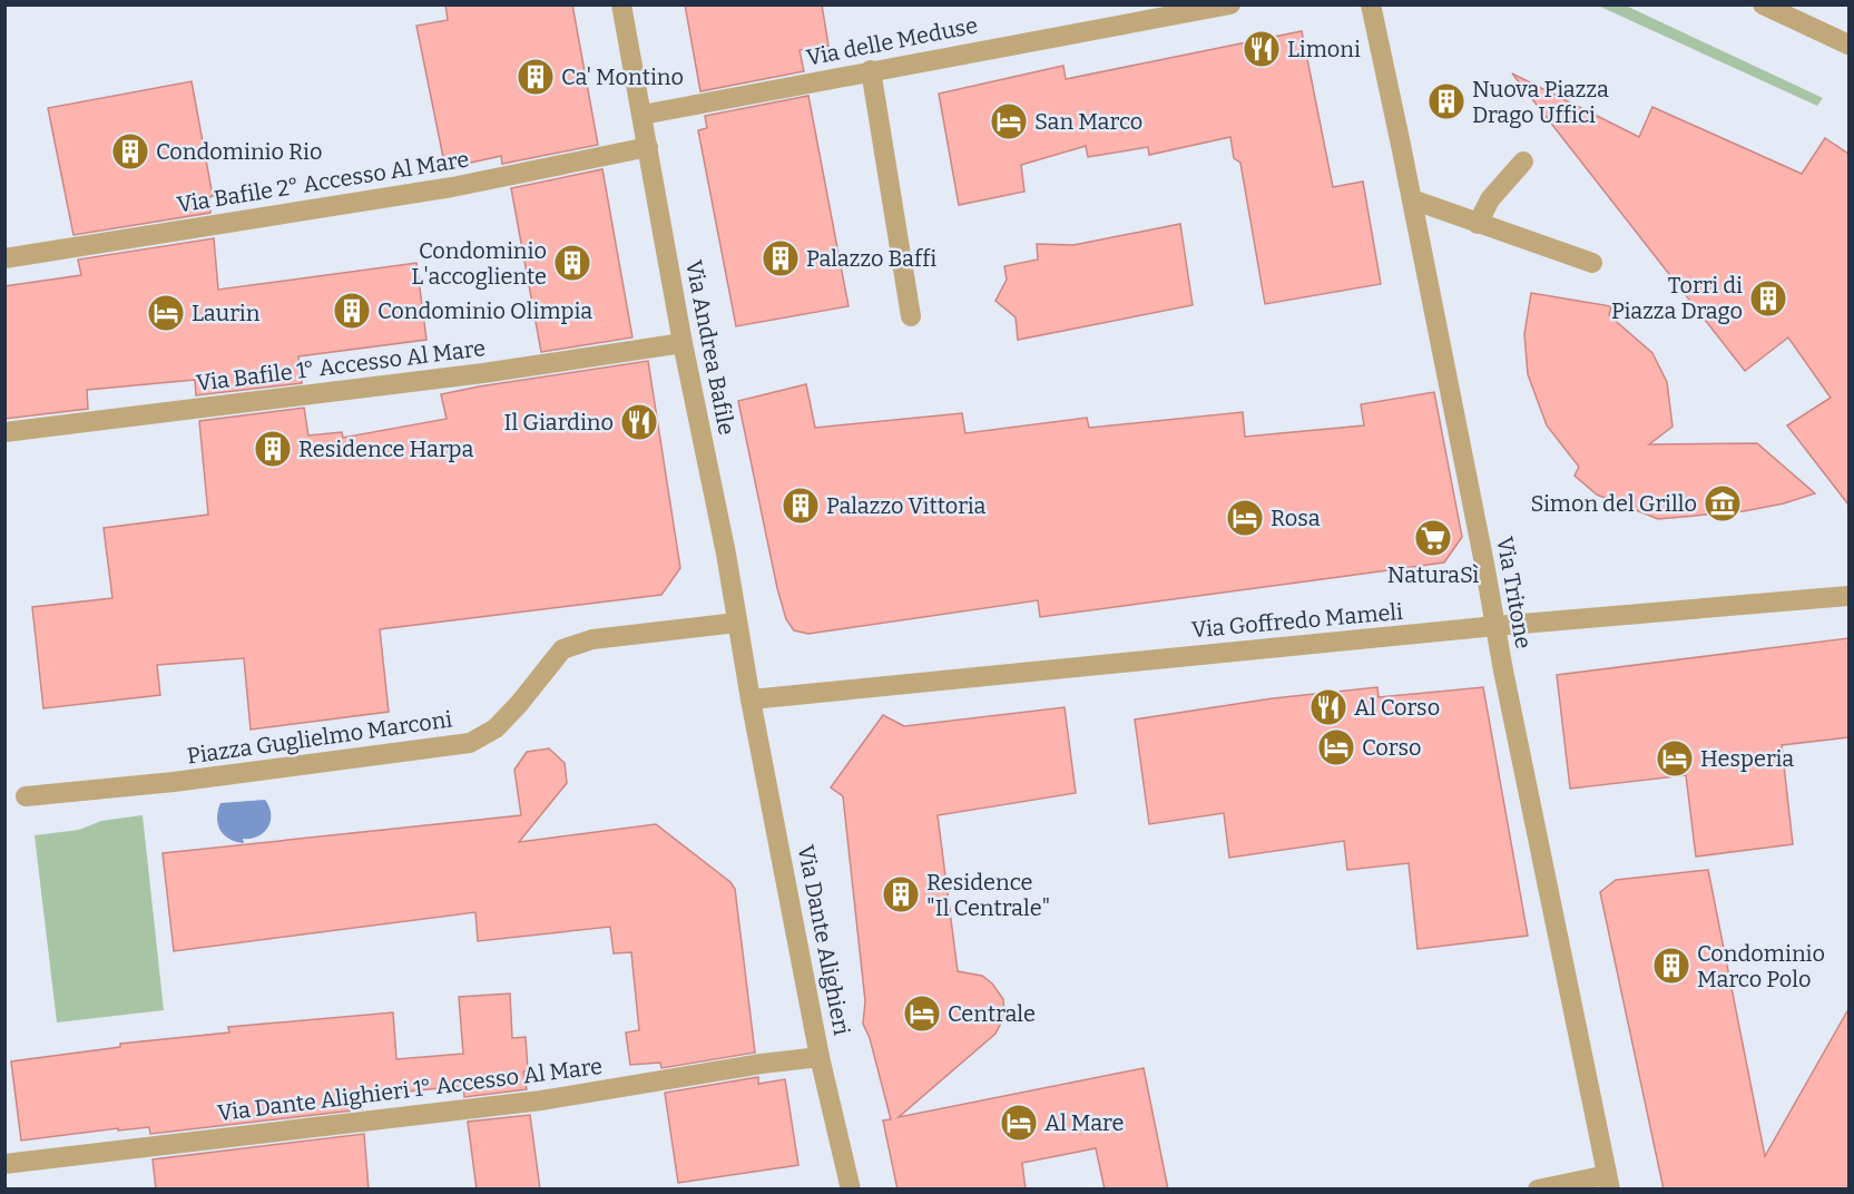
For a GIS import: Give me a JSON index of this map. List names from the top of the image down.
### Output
{
  "streets": {
    "street": [
      "Via delle Meduse",
      "Via Bafile 2° Accesso Al Mare",
      "Via Andrea Bafile",
      "Via Bafile 1° Accesso Al Mare",
      "Via Tritone",
      "Via Goffredo Mameli",
      "Piazza Guglielmo Marconi",
      "Via Dante Alighieri",
      "Via Dante Alighieri 1° Accesso Al Mare"
    ]
  },
  "crossings": [
    ["Via delle Meduse", "Via Andrea Bafile"],
    ["Via Bafile 2° Accesso Al Mare", "Via Andrea Bafile"],
    ["Via Andrea Bafile", "Via Bafile 1° Accesso Al Mare"],
    ["Via Andrea Bafile", "Via Goffredo Mameli"],
    ["Via Andrea Bafile", "Piazza Guglielmo Marconi"],
    ["Via Andrea Bafile", "Via Dante Alighieri"],
    ["Via Tritone", "Via Goffredo Mameli"],
    ["Via Goffredo Mameli", "Via Dante Alighieri"],
    ["Via Dante Alighieri", "Via Dante Alighieri 1° Accesso Al Mare"]
  ],
  "places": {
    "restaurant": ["Limoni", "Il Giardino", "Al Corso"],
    "building": [
      "Ca' Montino",
      "Nuova Piazza Drago Uffici",
      "Condominio Rio",
      "Palazzo Baffi",
      "Condominio L'accogliente",
      "Torri di Piazza Drago",
      "Condominio Olimpia",
      "Residence Harpa",
      "Palazzo Vittoria",
      "Residence \"Il Centrale\"",
      "Condominio Marco Polo"
    ],
    "hotel": [
      "San Marco",
      "Laurin",
      "Rosa",
      "Corso",
      "Hesperia",
      "Centrale",
      "Al Mare"
    ],
    "museum": ["Simon del Grillo"],
    "supermarket": ["NaturaSì"]
  }
}
